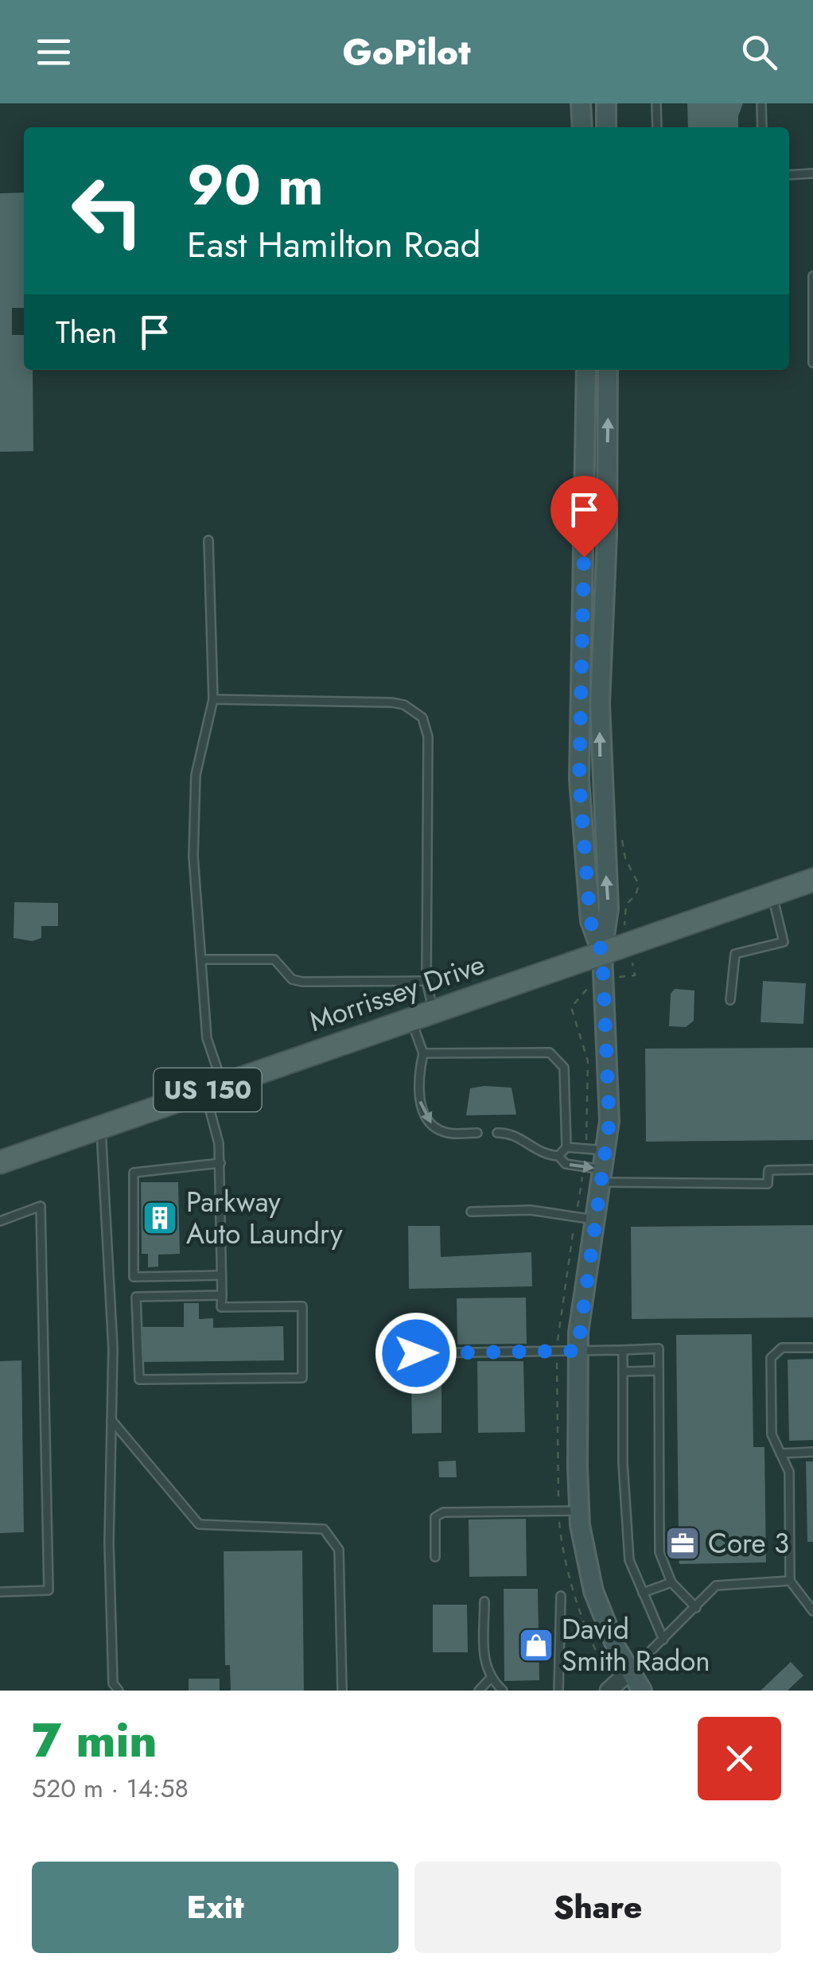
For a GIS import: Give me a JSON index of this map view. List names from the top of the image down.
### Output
{
  "streets": {
    "main road": ["Morrissey Drive", "US 150"]
  },
  "places": {
    "building": ["Parkway Auto Laundry"],
    "office": ["Core 3"],
    "shop": ["David Smith Radon"]
  },
  "page": {
    "header": "GoPilot",
    "turn": ["90 m", "East Hamilton Road"],
    "then": "Then",
    "heading": ["7 min", "520 m · 14:58"],
    "buttons": ["Exit", "Share"]
  }
}
